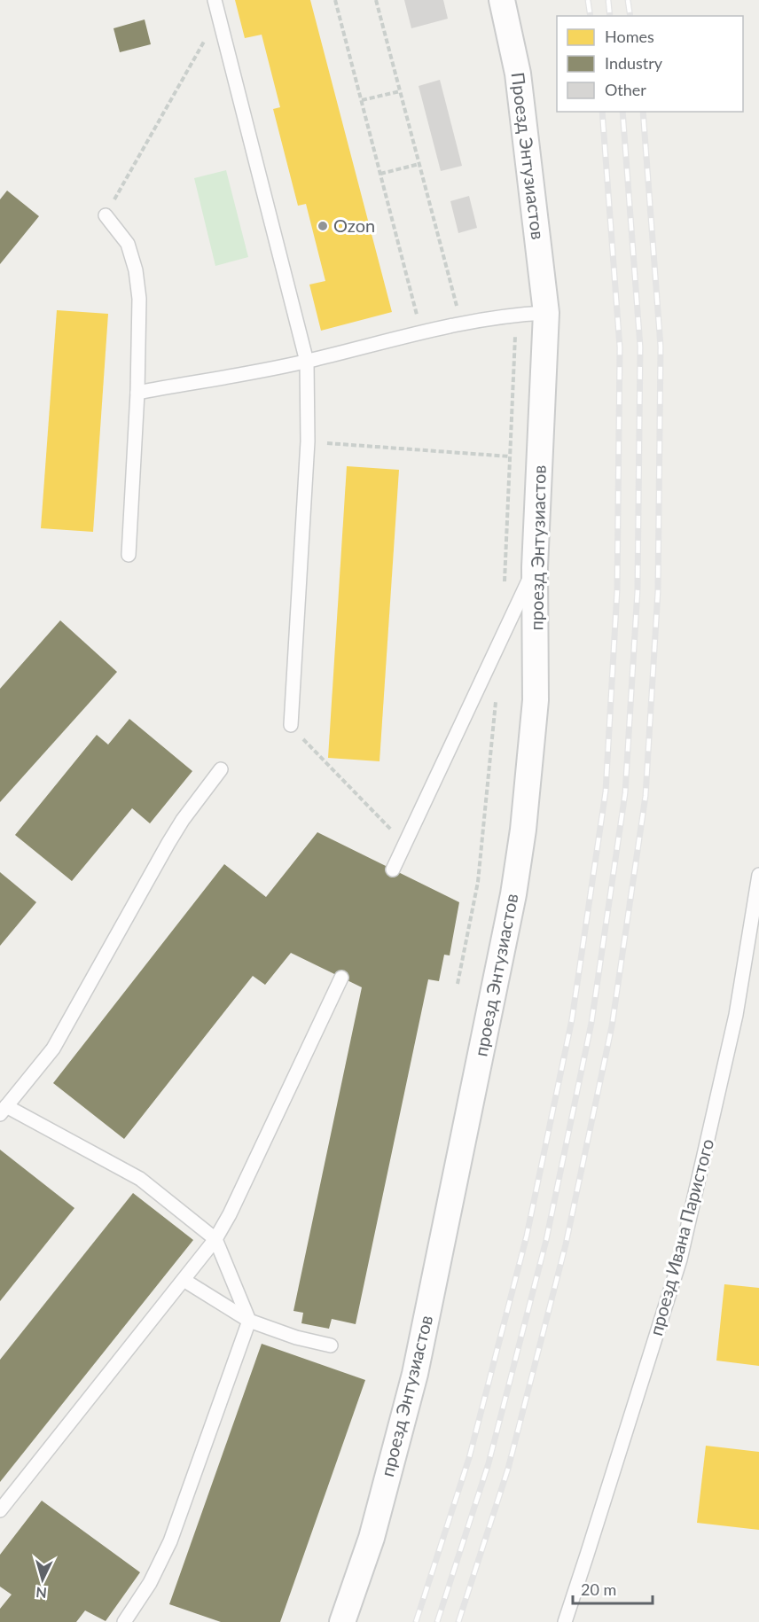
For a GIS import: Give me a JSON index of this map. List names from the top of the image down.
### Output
{
  "streets": {
    "street": ["Проезд Энтузиастов", "проезд Энтузиастов"],
    "lane": ["проезд Ивана Паристого"]
  },
  "crossings": [
    ["Проезд Энтузиастов", "проезд Энтузиастов"]
  ],
  "places": ["Ozon"],
  "legend": ["Homes", "Industry", "Other"],
  "scale_bar": "20 m",
  "north": "bottom"
}
